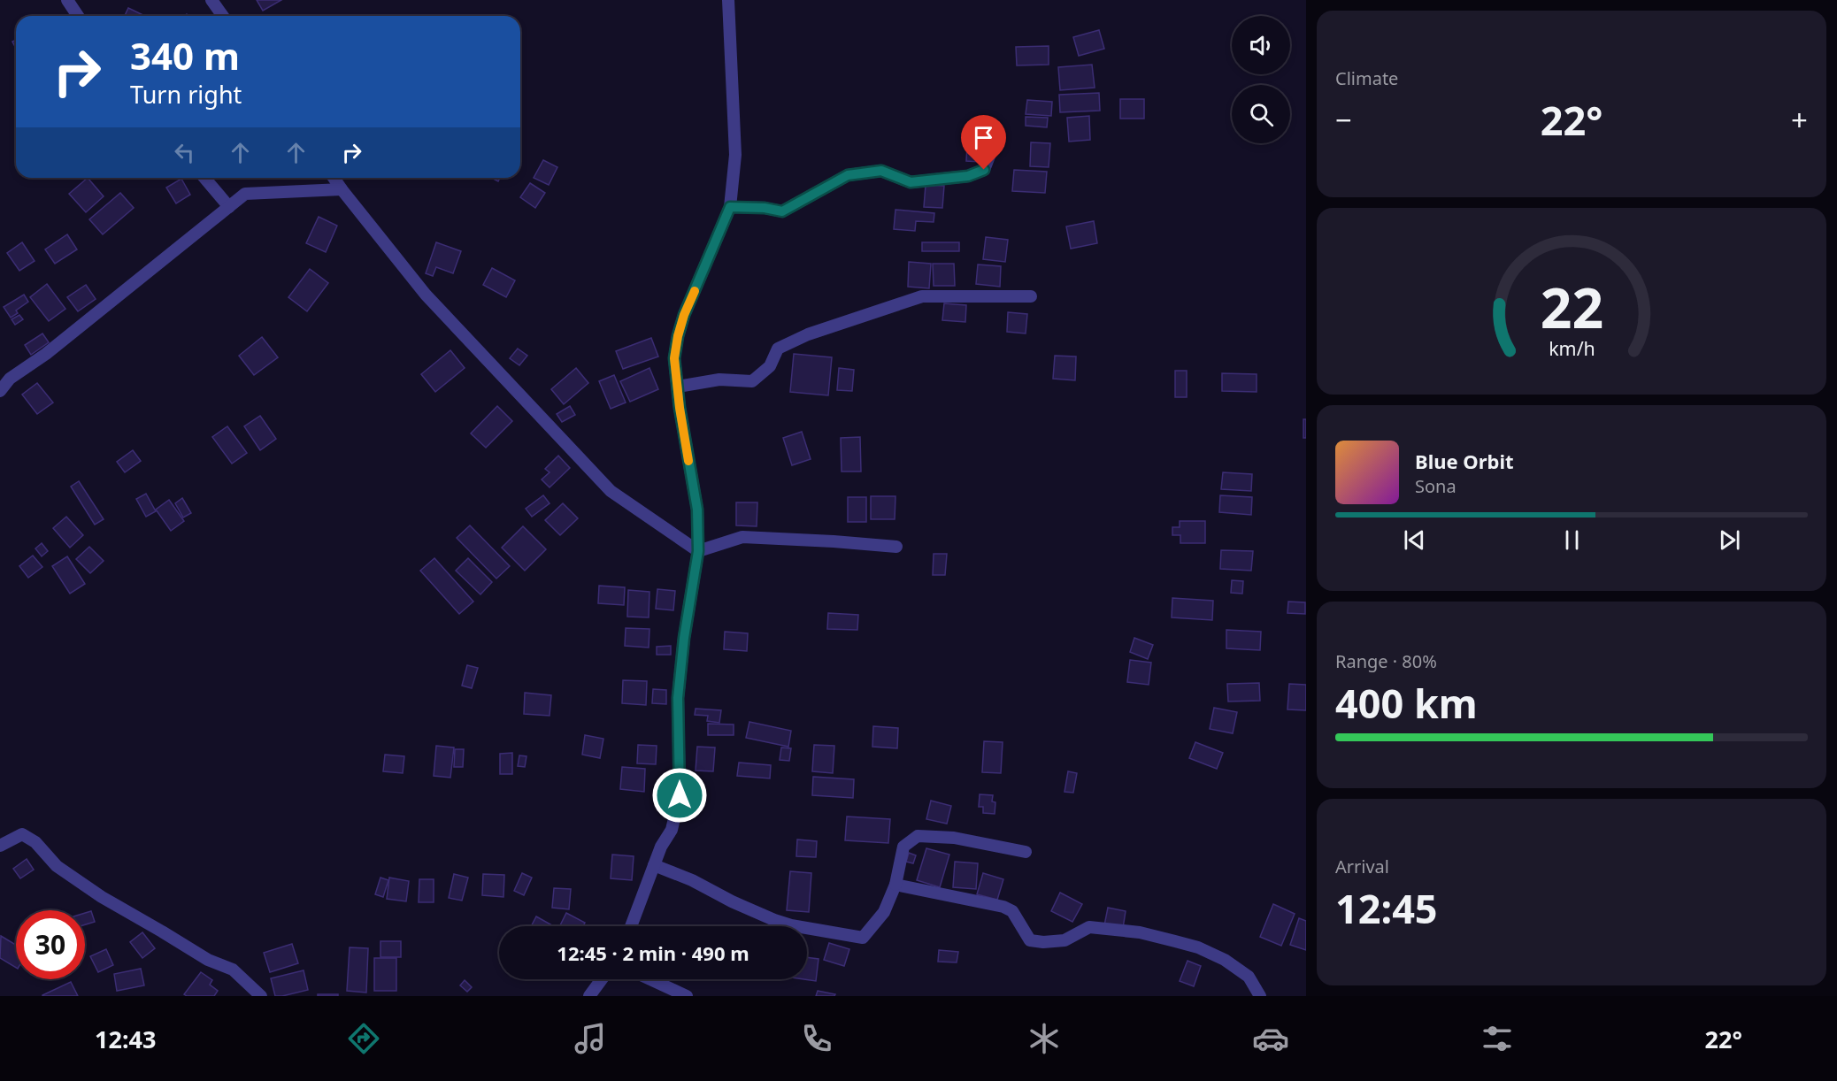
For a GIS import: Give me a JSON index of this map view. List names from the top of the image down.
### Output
{
  "page": {
    "tile": [
      "Climate",
      ["Range · 80%", "400 km"],
      ["Arrival", "12:45"]
    ],
    "turn": ["340 m", "Turn right"],
    "heat": ["−", "22°", "+"],
    "song": ["Blue Orbit", "Sona"],
    "limit": "30",
    "trip": "12:45 · 2 min · 490 m",
    "tabs": ["12:43", "22°"],
    "gauge": ["22", "km/h"]
  }
}
